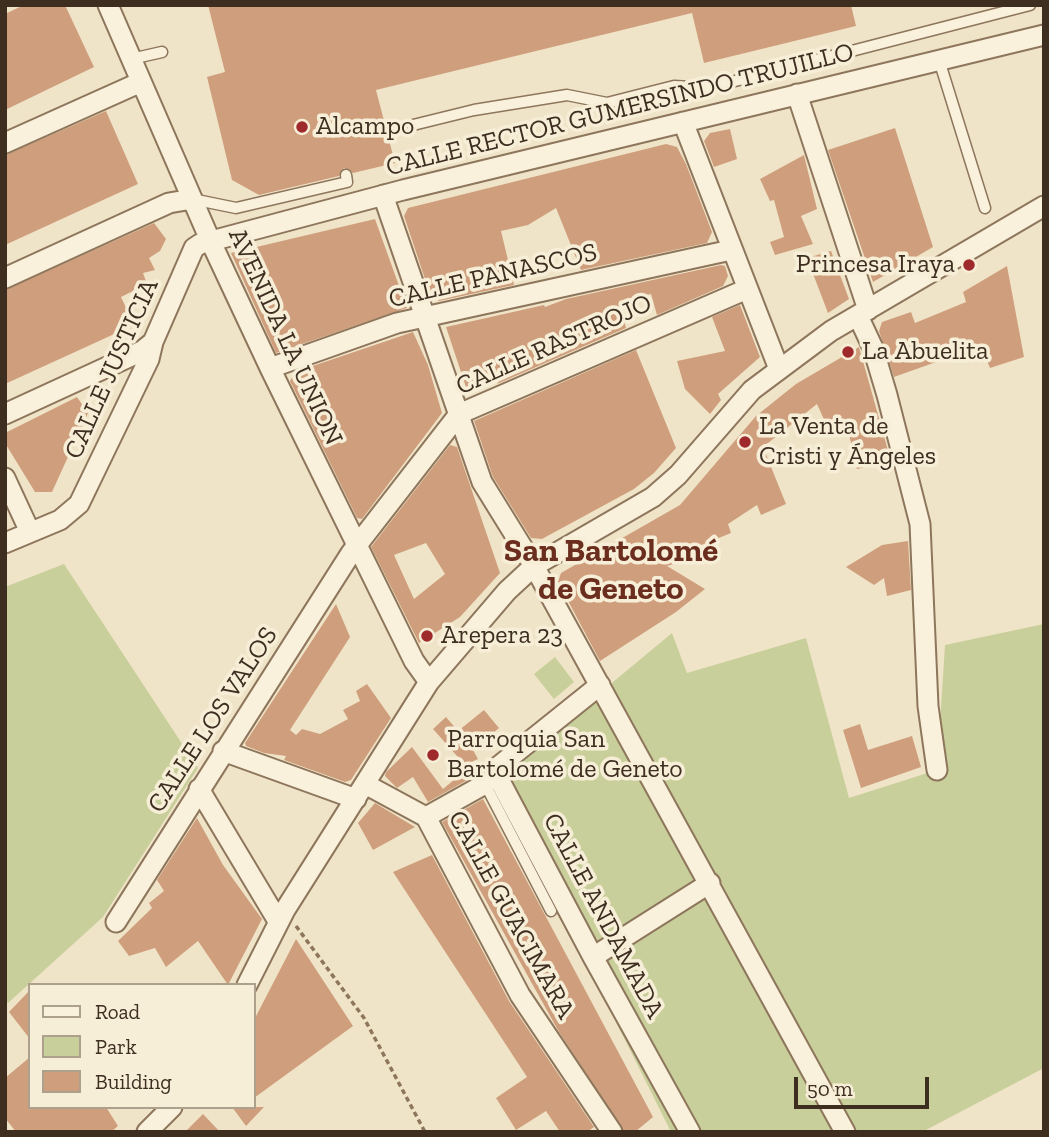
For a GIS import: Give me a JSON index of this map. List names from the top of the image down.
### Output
{
  "streets": {
    "street": [
      "CALLE RECTOR GUMERSINDO TRUJILLO",
      "CALLE PANASCOS",
      "AVENIDA LA UNION",
      "CALLE RASTROJO",
      "CALLE JUSTICIA",
      "CALLE LOS VALOS",
      "CALLE GUACIMARA",
      "CALLE ANDAMADA"
    ]
  },
  "crossings": [
    ["CALLE RECTOR GUMERSINDO TRUJILLO", "AVENIDA LA UNION"],
    ["CALLE RECTOR GUMERSINDO TRUJILLO", "CALLE JUSTICIA"],
    ["CALLE PANASCOS", "AVENIDA LA UNION"],
    ["AVENIDA LA UNION", "CALLE RASTROJO"],
    ["AVENIDA LA UNION", "CALLE JUSTICIA"],
    ["AVENIDA LA UNION", "CALLE LOS VALOS"],
    ["CALLE RASTROJO", "CALLE LOS VALOS"],
    ["CALLE LOS VALOS", "CALLE GUACIMARA"]
  ],
  "districts": ["San Bartolomé de Geneto"],
  "places": [
    "Alcampo",
    "Princesa Iraya",
    "La Abuelita",
    "La Venta de Cristi y Ángeles",
    "Arepera 23",
    "Parroquia San Bartolomé de Geneto"
  ],
  "legend": ["Road", "Park", "Building"],
  "scale_bar": "50 m"
}
